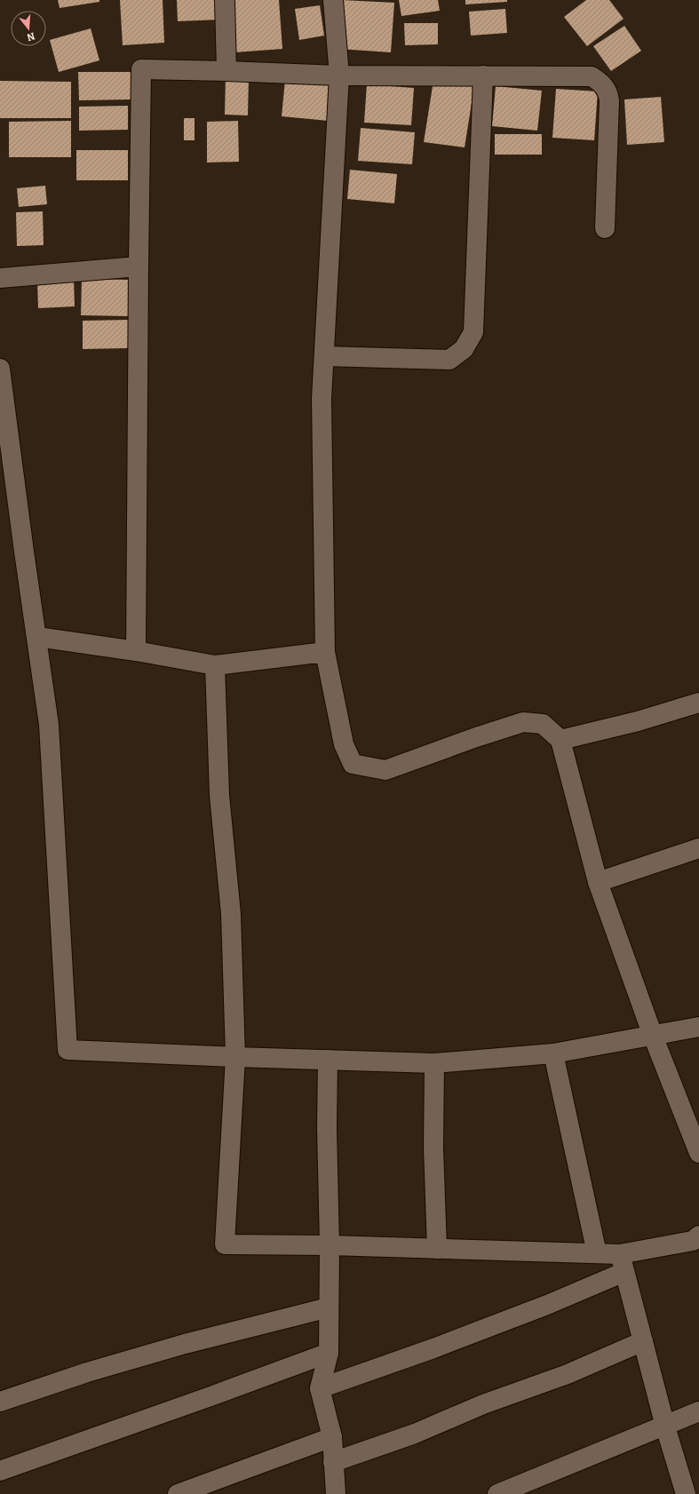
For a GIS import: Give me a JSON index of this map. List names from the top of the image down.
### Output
{
  "north": "bottom"
}
